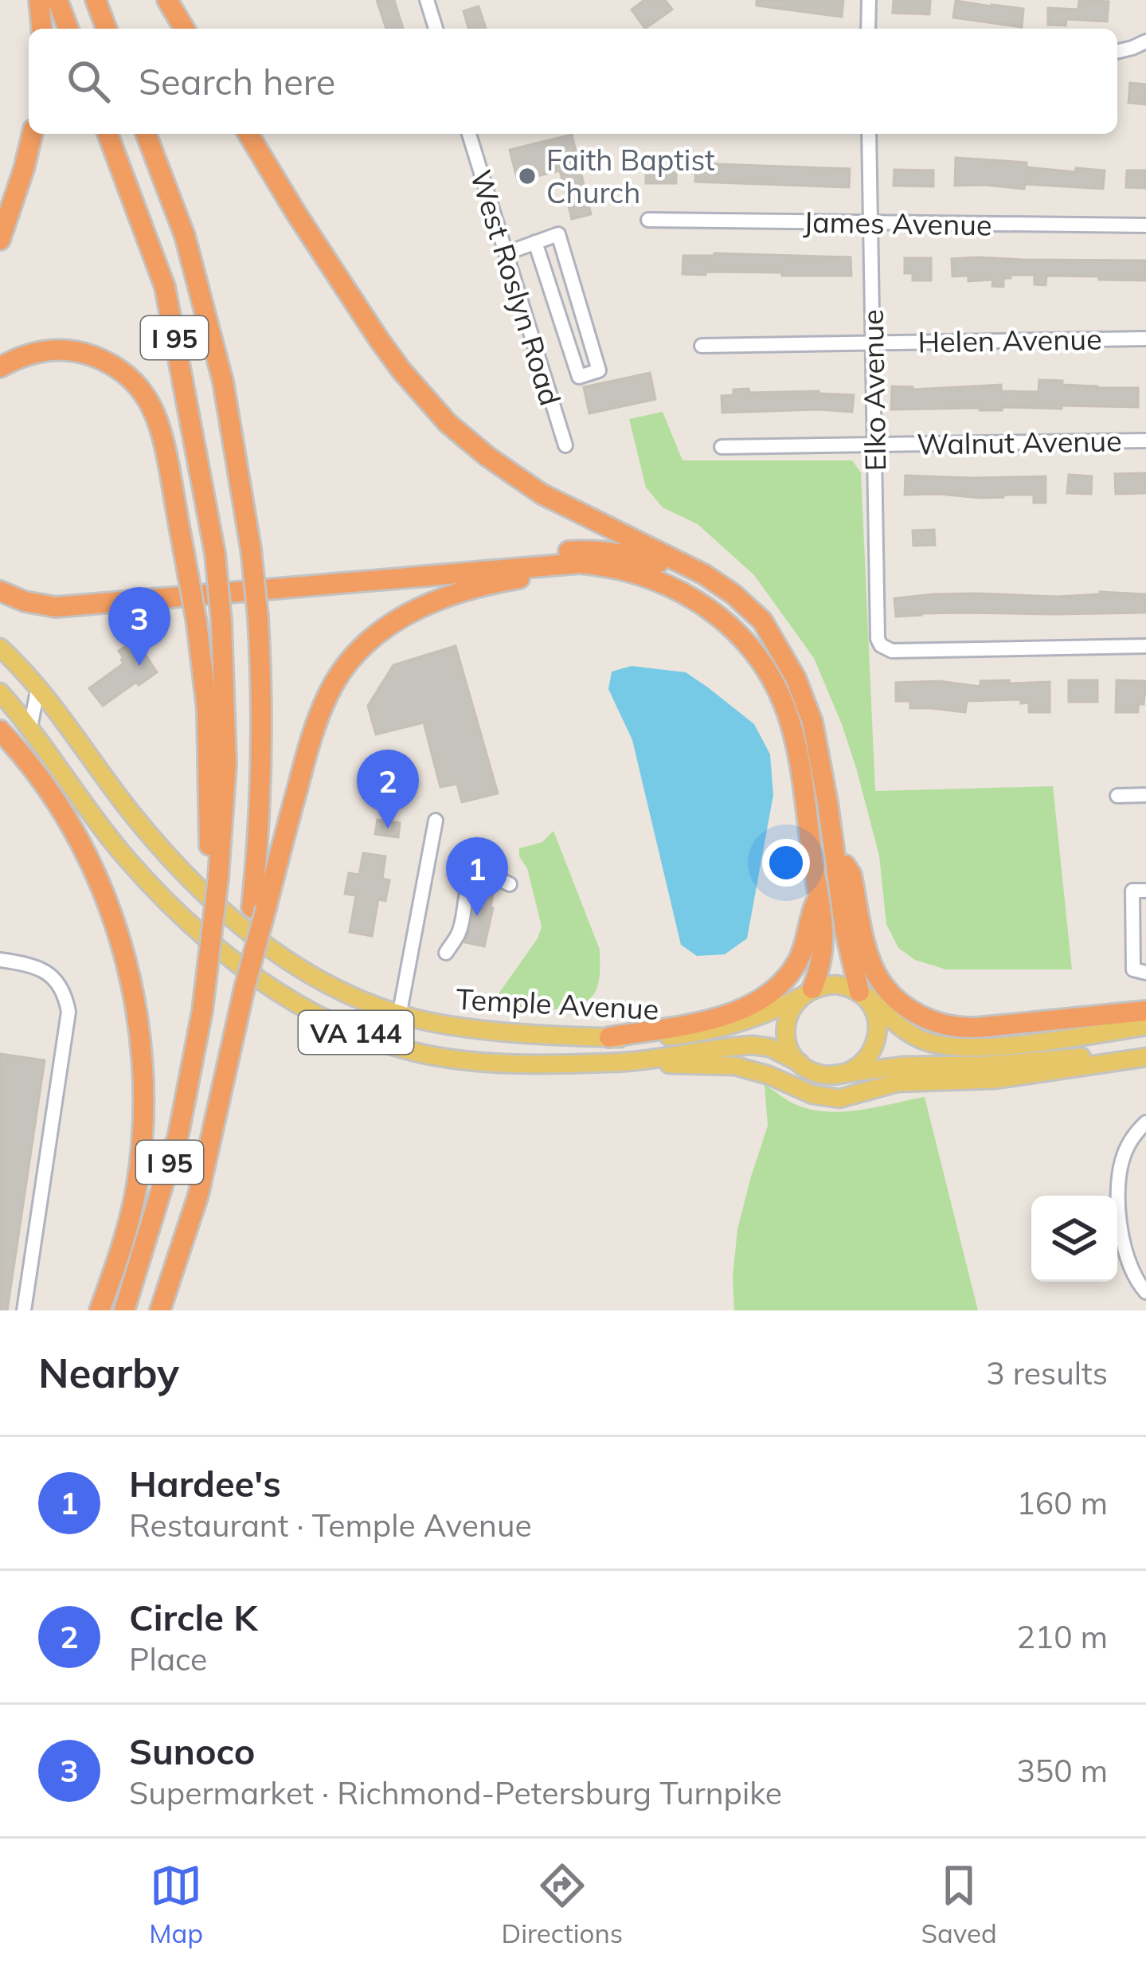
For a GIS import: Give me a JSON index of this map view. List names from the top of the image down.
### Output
{
  "streets": {
    "highway": ["I 95"],
    "main road": ["Temple Avenue", "VA 144"],
    "street": [
      "James Avenue",
      "West Roslyn Road",
      "Helen Avenue",
      "Elko Avenue",
      "Walnut Avenue"
    ]
  },
  "crossings": [
    ["James Avenue", "Elko Avenue"],
    ["Helen Avenue", "Elko Avenue"],
    ["Elko Avenue", "Walnut Avenue"],
    ["Temple Avenue", "VA 144"]
  ],
  "places": ["Faith Baptist Church"],
  "page": {
    "search": "Search here",
    "pins": ["3", "2", "1"],
    "heading": ["Nearby", "3 results"],
    "list": [
      {
        "mark": "1",
        "name": "Hardee's",
        "note": "Restaurant · Temple Avenue",
        "value": "160 m"
      },
      {
        "mark": "2",
        "name": "Circle K",
        "note": "Place",
        "value": "210 m"
      },
      {
        "mark": "3",
        "name": "Sunoco",
        "note": "Supermarket · Richmond-Petersburg Turnpike",
        "value": "350 m"
      }
    ],
    "nav": ["Map", "Directions", "Saved"]
  }
}
